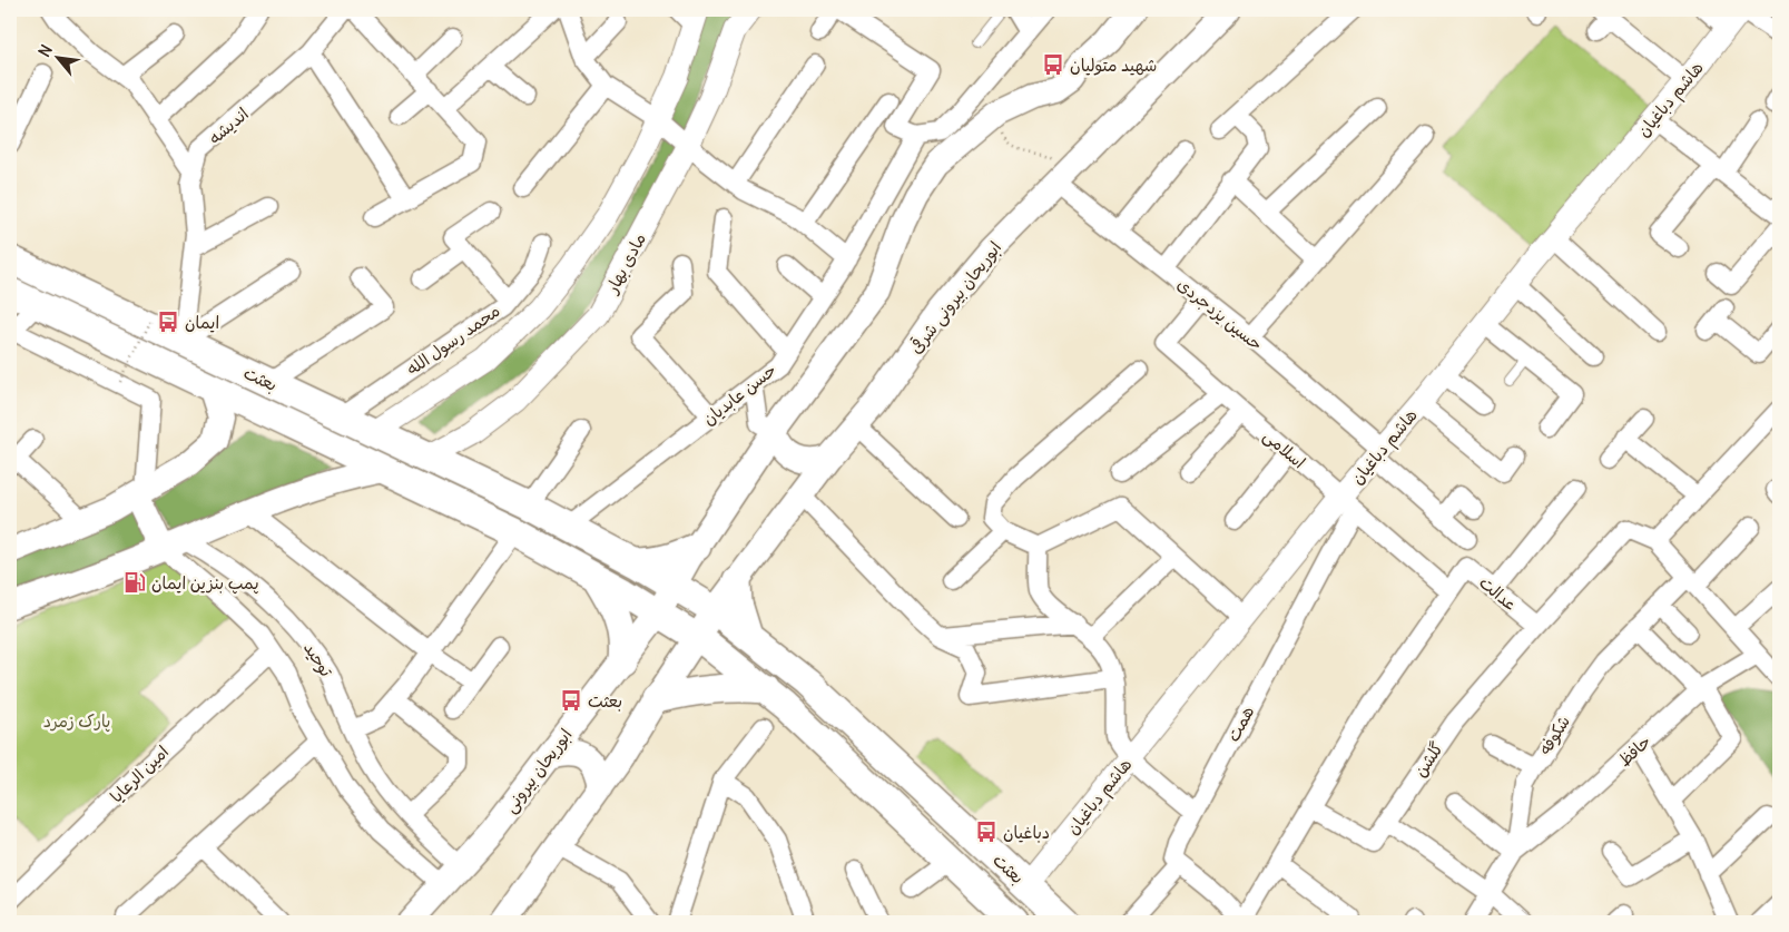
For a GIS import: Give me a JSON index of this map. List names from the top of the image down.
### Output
{
  "streets": {
    "main road": ["ابوریحان بیرونی شرقی", "بعثت", "ابوریحان بیرونی"],
    "street": [
      "هاشم دباغیان",
      "اندیشه",
      "مادی بهار",
      "حسین یزدجردی",
      "محمد رسول الله",
      "حسن عابدیان",
      "اسلامی",
      "عدالت",
      "توحید",
      "همت",
      "شکوفه",
      "حافظ",
      "گلشن",
      "امین الرعایا"
    ]
  },
  "crossings": [
    ["هاشم دباغیان", "حسین یزدجردی"],
    ["هاشم دباغیان", "بعثت"],
    ["هاشم دباغیان", "اسلامی"],
    ["هاشم دباغیان", "همت"],
    ["اندیشه", "بعثت"],
    ["مادی بهار", "بعثت"],
    ["ابوریحان بیرونی شرقی", "حسین یزدجردی"],
    ["ابوریحان بیرونی شرقی", "بعثت"],
    ["حسین یزدجردی", "اسلامی"],
    ["محمد رسول الله", "بعثت"],
    ["بعثت", "حسن عابدیان"],
    ["بعثت", "ابوریحان بیرونی"],
    ["اسلامی", "عدالت"],
    ["اسلامی", "همت"],
    ["عدالت", "گلشن"],
    ["توحید", "ابوریحان بیرونی"],
    ["شکوفه", "حافظ"]
  ],
  "parks": ["پارک زمرد"],
  "places": {
    "bus stop": [
      "شهید متولیان",
      "ایمان",
      "بعثت",
      "دباغیان"
    ],
    "fuel station": ["پمپ بنزین ایمان"]
  },
  "north": "top left"
}
